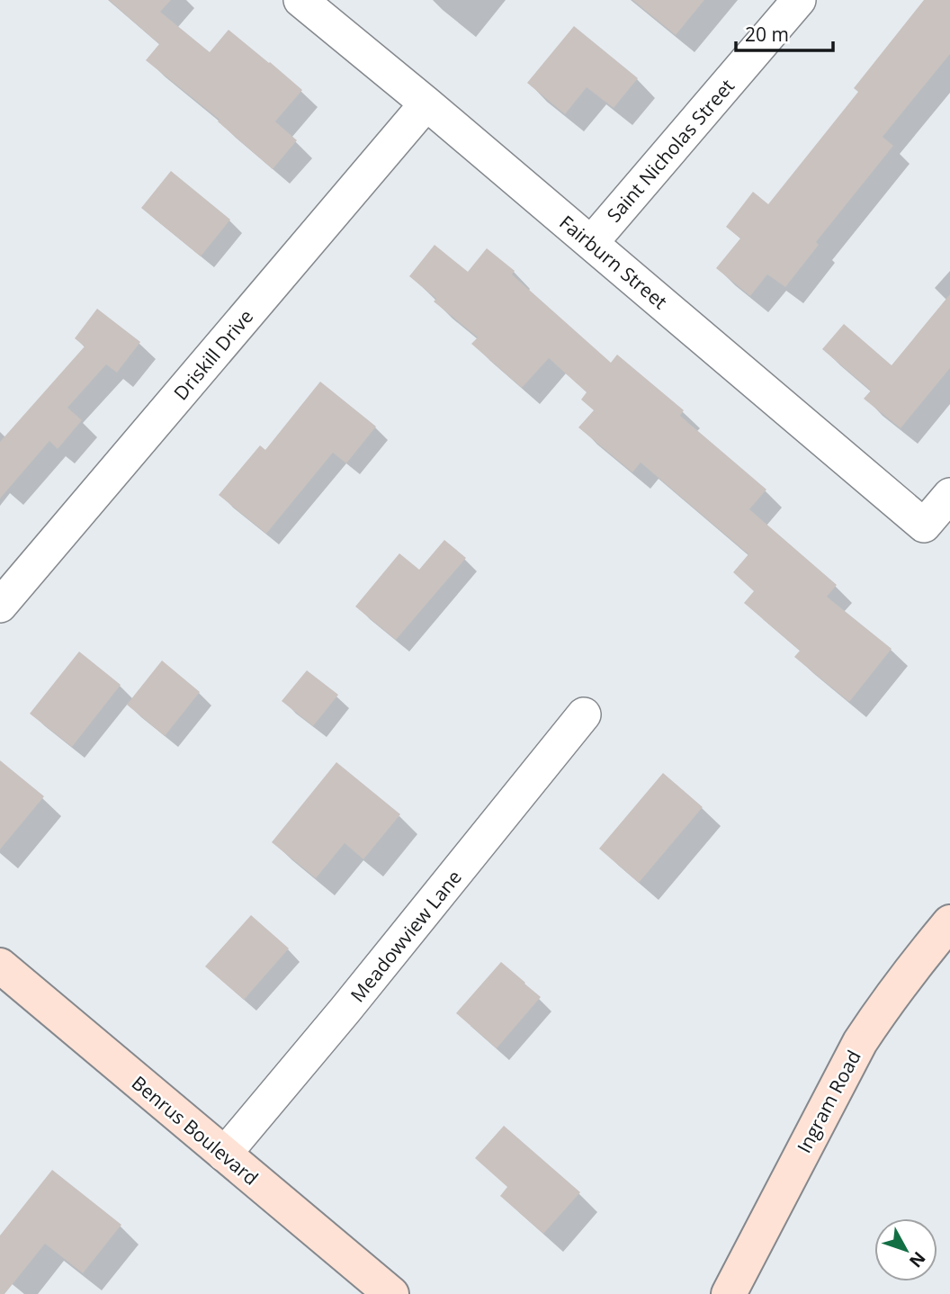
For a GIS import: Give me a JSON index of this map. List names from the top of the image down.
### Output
{
  "streets": {
    "street": [
      "Saint Nicholas Street",
      "Fairburn Street",
      "Driskill Drive",
      "Meadowview Lane",
      "Ingram Road",
      "Benrus Boulevard"
    ]
  },
  "crossings": [
    ["Saint Nicholas Street", "Fairburn Street"],
    ["Fairburn Street", "Driskill Drive"],
    ["Meadowview Lane", "Benrus Boulevard"]
  ],
  "scale_bar": "20 m",
  "north": "bottom right"
}
